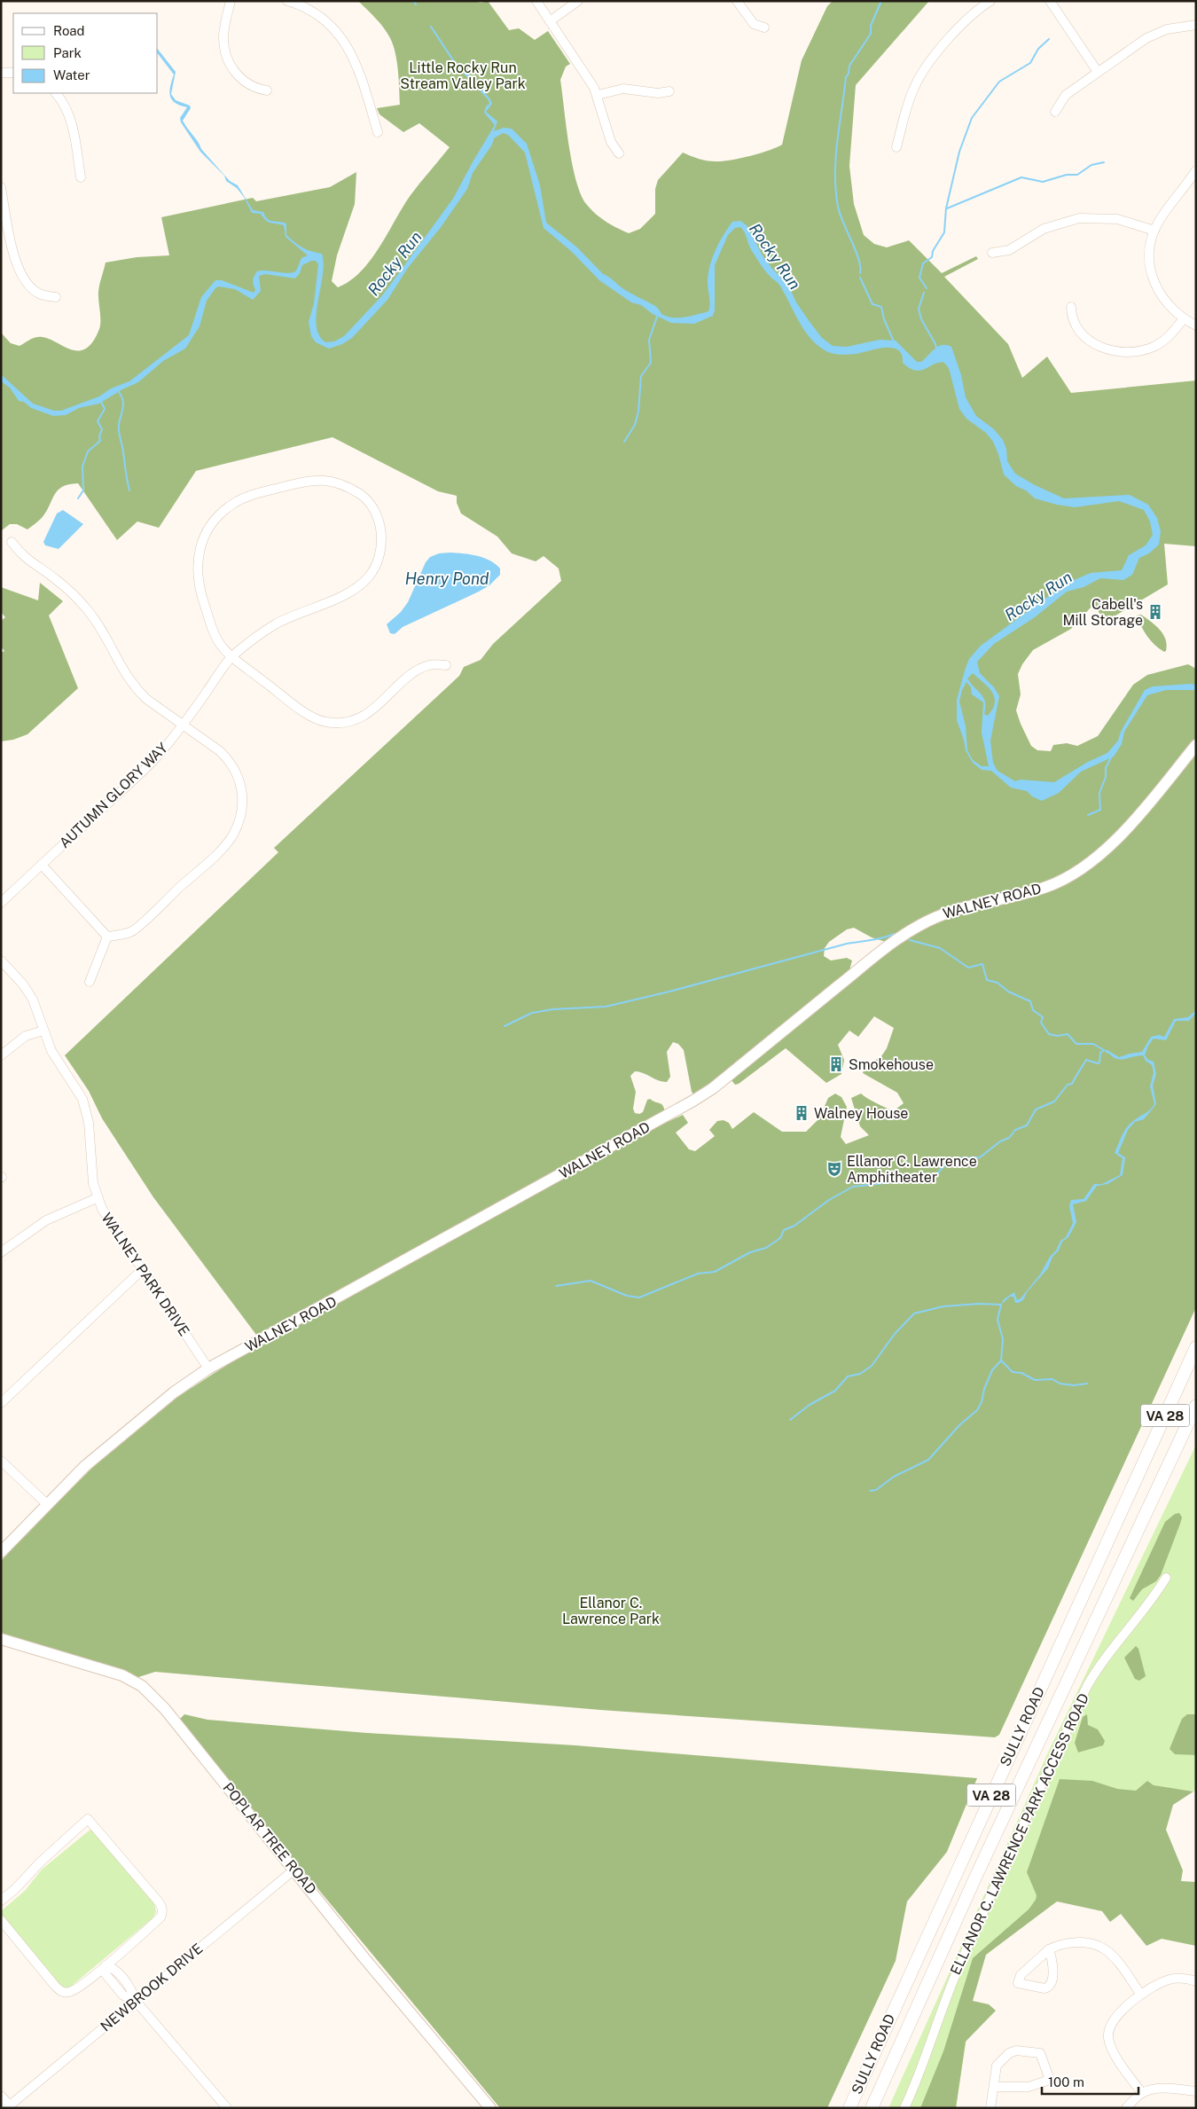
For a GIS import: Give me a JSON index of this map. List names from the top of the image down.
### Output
{
  "streets": {
    "highway": ["VA 28", "SULLY ROAD"],
    "main road": ["WALNEY ROAD", "POPLAR TREE ROAD"],
    "street": [
      "AUTUMN GLORY WAY",
      "WALNEY PARK DRIVE",
      "ELLANOR C. LAWRENCE PARK ACCESS ROAD",
      "NEWBROOK DRIVE"
    ]
  },
  "crossings": [
    ["WALNEY ROAD", "WALNEY PARK DRIVE"],
    ["POPLAR TREE ROAD", "NEWBROOK DRIVE"]
  ],
  "water": ["Rocky Run", "Henry Pond"],
  "parks": ["Little Rocky Run Stream Valley Park", "Ellanor C. Lawrence Park"],
  "places": {
    "building": ["Cabell's Mill Storage", "Smokehouse", "Walney House"],
    "theatre": ["Ellanor C. Lawrence Amphitheater"]
  },
  "legend": ["Road", "Park", "Water"],
  "scale_bar": "100 m"
}
